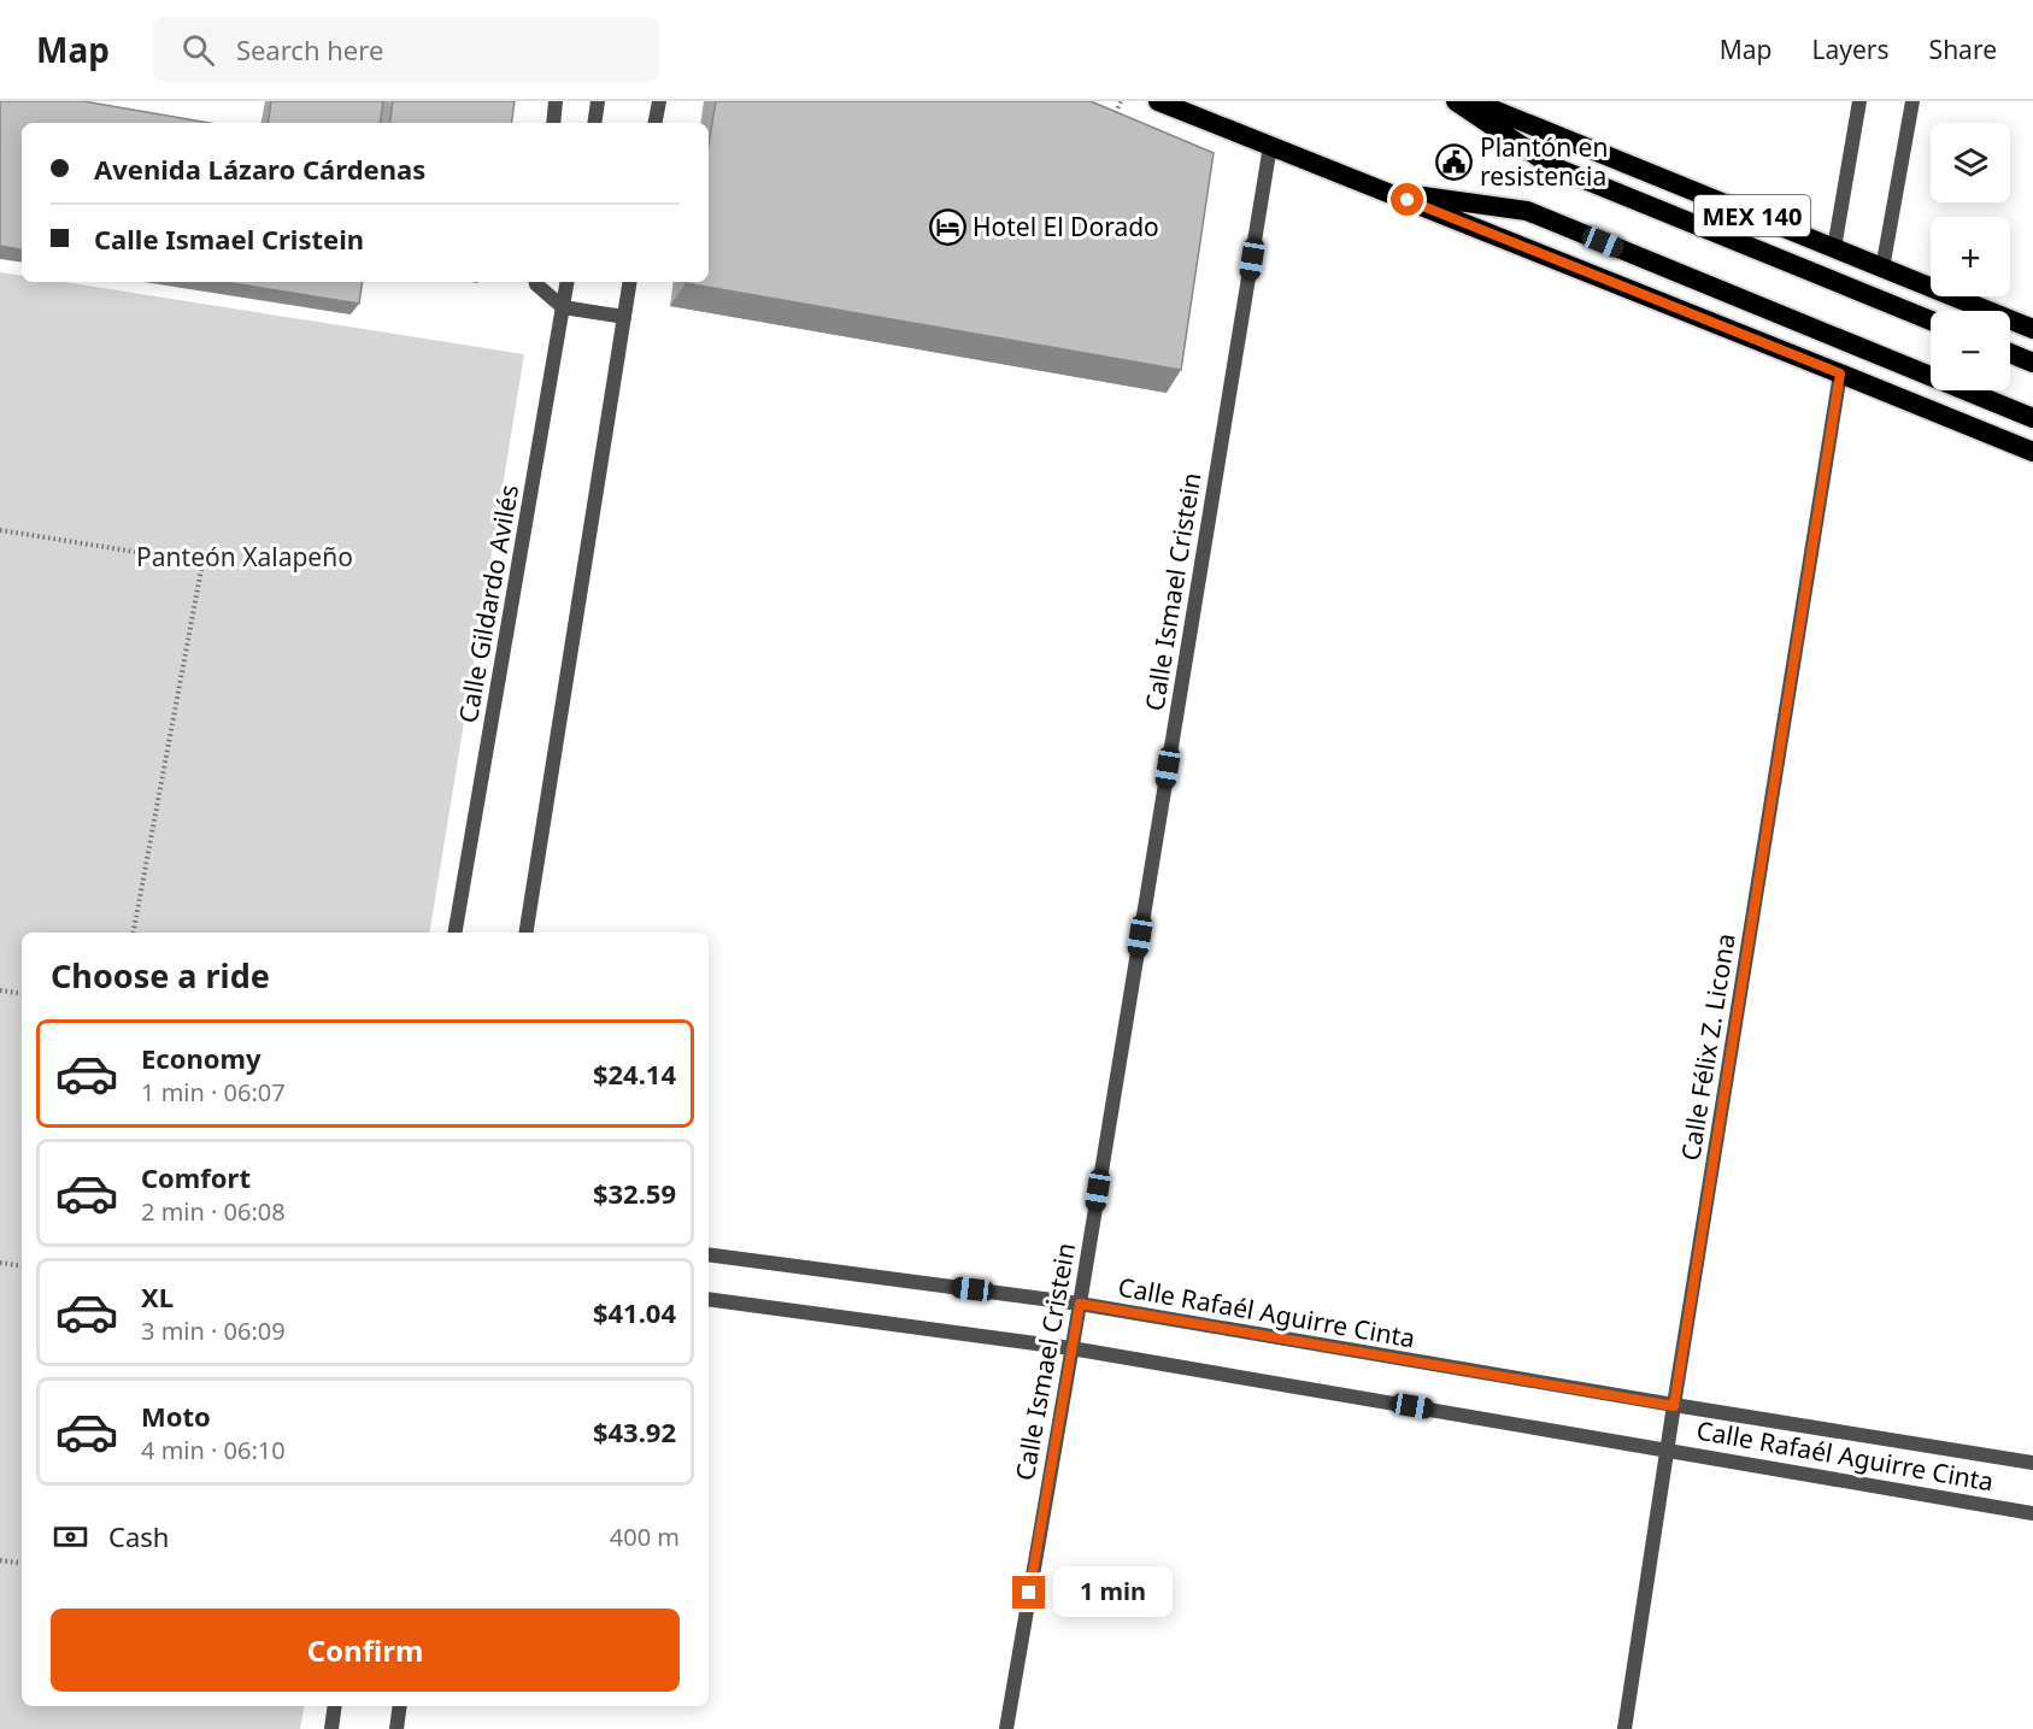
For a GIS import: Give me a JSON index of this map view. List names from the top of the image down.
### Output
{
  "streets": {
    "highway": ["MEX 140"],
    "street": [
      "Calle Ismael Cristein",
      "Calle Gildardo Avilés",
      "Calle Félix Z. Licona",
      "Calle Rafaél Aguirre Cinta"
    ]
  },
  "crossings": [
    ["Calle Ismael Cristein", "Calle Rafaél Aguirre Cinta"],
    ["Calle Félix Z. Licona", "Calle Rafaél Aguirre Cinta"]
  ],
  "parks": ["Panteón Xalapeño"],
  "places": {
    "public building": ["Plantón en resistencia"],
    "hotel": ["Hotel El Dorado"]
  },
  "page": {
    "header": "Map",
    "search": "Search here",
    "nav": ["Map", "Layers", "Share"],
    "map_buttons": ["+", "−"],
    "banner": ["Avenida Lázaro Cárdenas", "Calle Ismael Cristein"],
    "heading": "Choose a ride",
    "list": [
      {
        "name": "Economy",
        "note": "1 min · 06:07",
        "value": "$24.14"
      },
      {
        "name": "Comfort",
        "note": "2 min · 06:08",
        "value": "$32.59"
      },
      {
        "name": "XL",
        "note": "3 min · 06:09",
        "value": "$41.04"
      },
      {
        "name": "Moto",
        "note": "4 min · 06:10",
        "value": "$43.92"
      }
    ],
    "pay": ["Cash", "400 m"],
    "bubble": "1 min",
    "buttons": "Confirm"
  }
}
